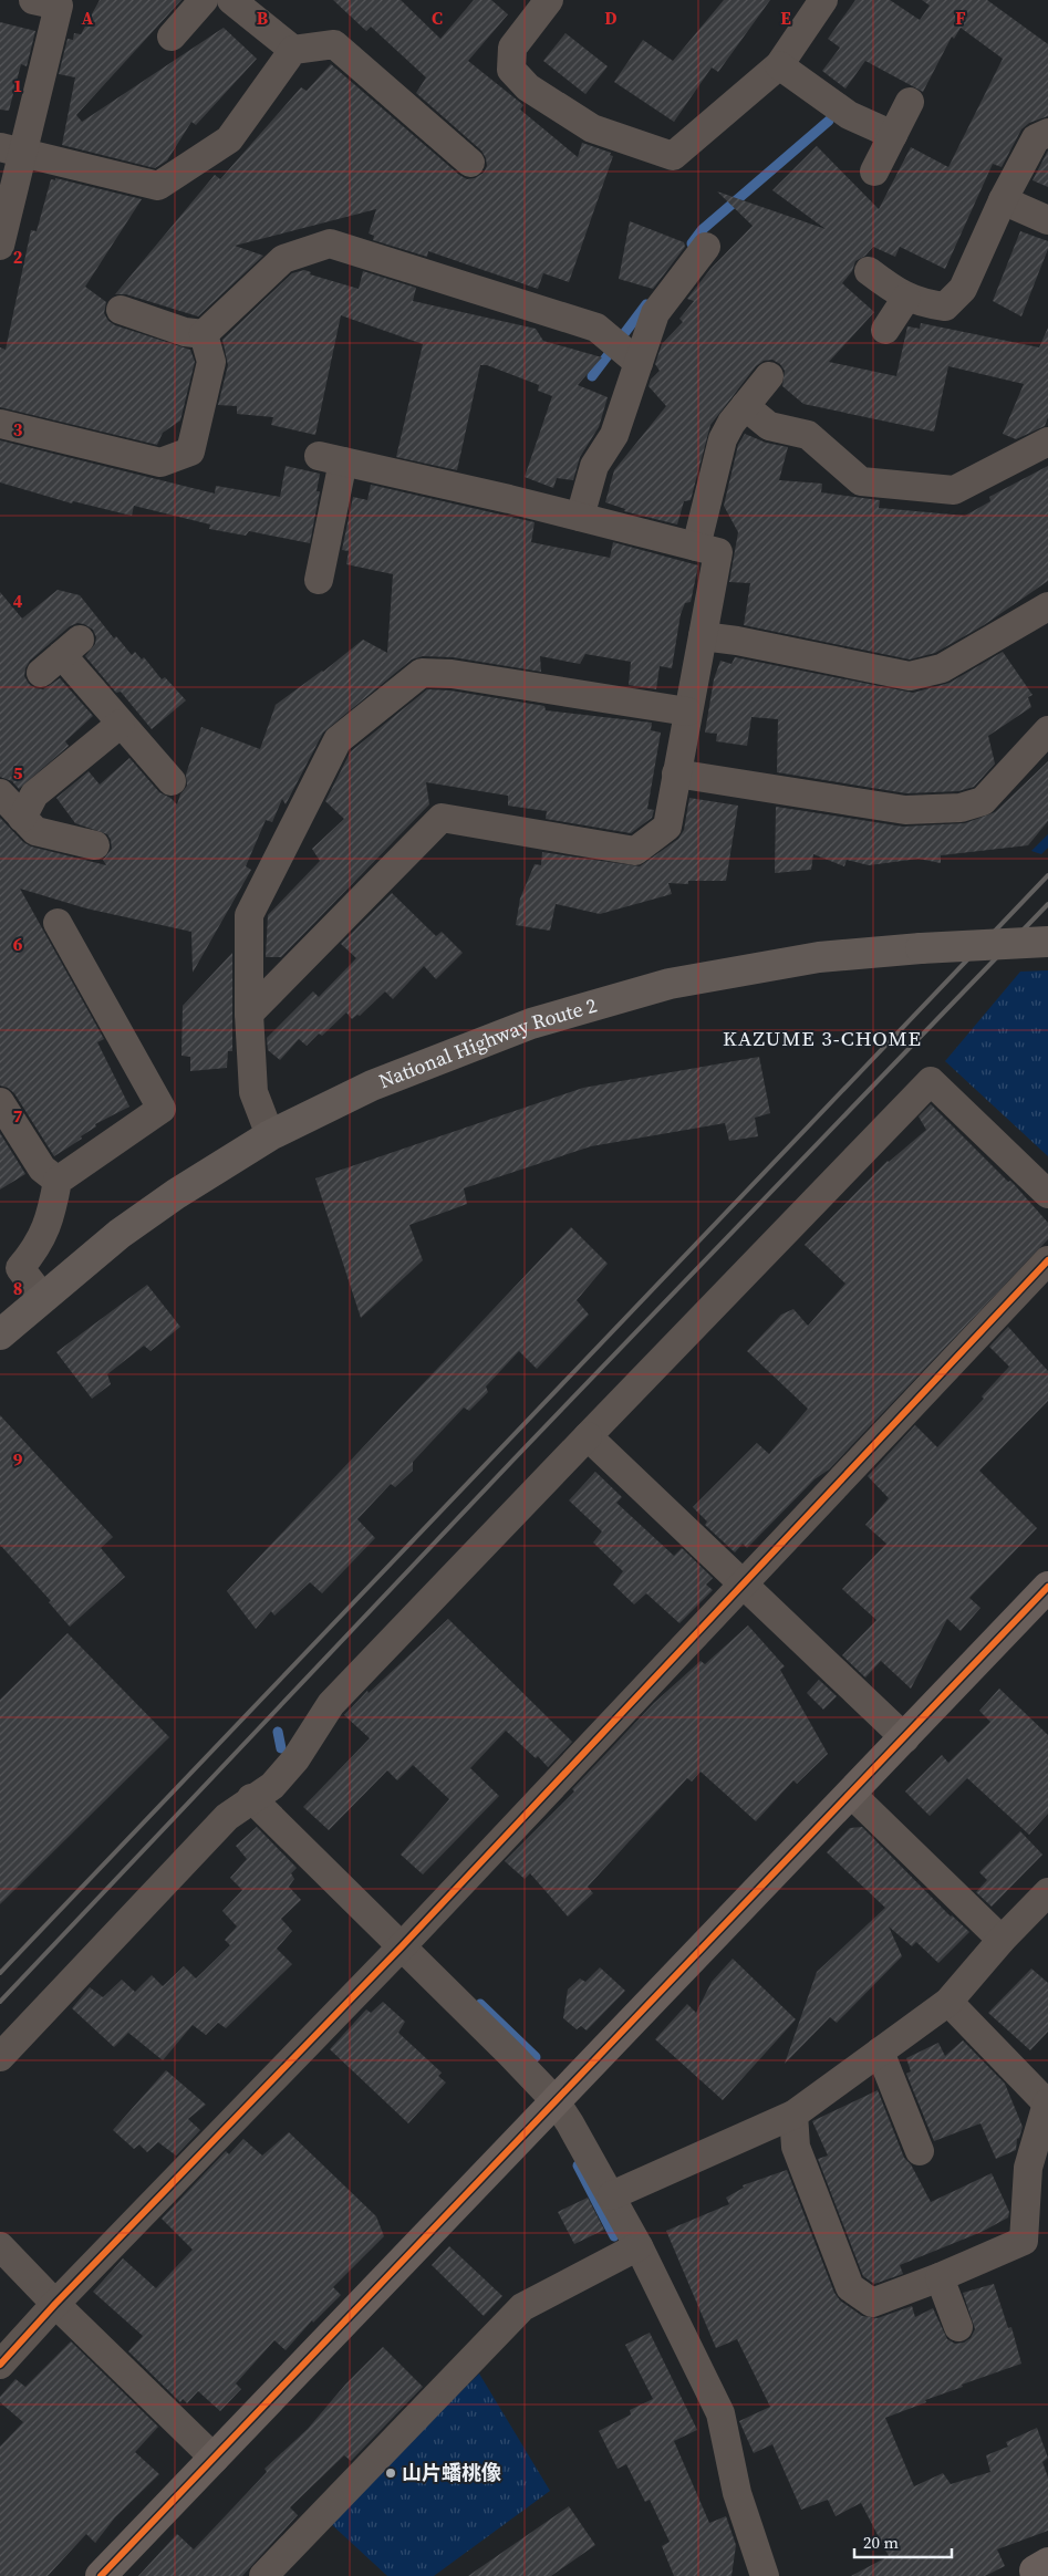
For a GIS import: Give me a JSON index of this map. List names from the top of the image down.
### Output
{
  "streets": {
    "highway": ["National Highway Route 2"]
  },
  "districts": ["KAZUME 3-CHOME"],
  "places": ["山片蟠桃像"],
  "scale_bar": "20 m",
  "grid": {
    "columns": [
      "A",
      "B",
      "C",
      "D",
      "E",
      "F"
    ],
    "rows": [
      "1",
      "2",
      "3",
      "4",
      "5",
      "6",
      "7",
      "8",
      "9"
    ]
  }
}
